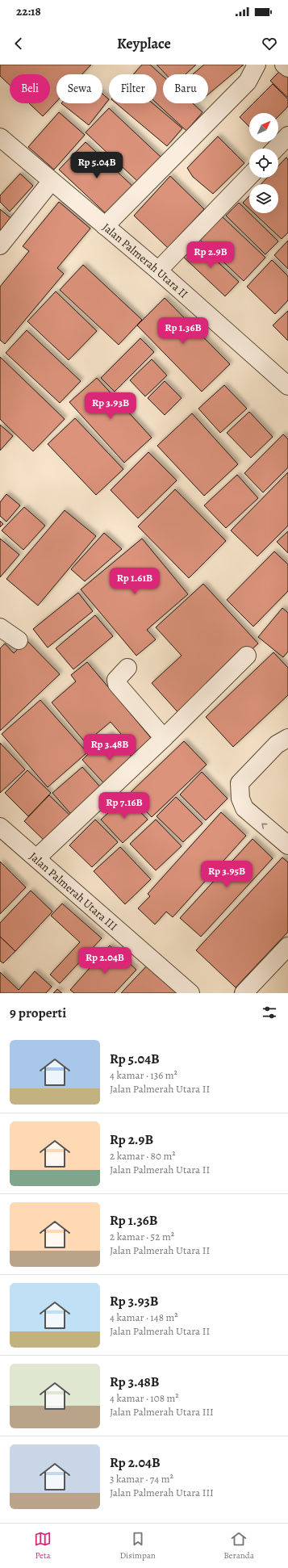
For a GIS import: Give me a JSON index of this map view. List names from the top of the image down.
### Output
{
  "streets": {
    "street": ["Jalan Palmerah Utara II", "Jalan Palmerah Utara III"]
  },
  "north": "top right",
  "page": {
    "status": "22:18",
    "header": "Keyplace",
    "chip": [
      "Beli",
      "Sewa",
      "Filter",
      "Baru"
    ],
    "price": [
      "Rp 5.04B",
      "Rp 2.9B",
      "Rp 1.36B",
      "Rp 3.93B",
      "Rp 1.61B",
      "Rp 3.48B",
      "Rp 7.16B",
      "Rp 3.95B",
      "Rp 2.04B"
    ],
    "heading": "9 properti",
    "list": [
      {
        "name": "Rp 5.04B",
        "note": "4 kamar · 136 m² · Jalan Palmerah Utara II"
      },
      {
        "name": "Rp 2.9B",
        "note": "2 kamar · 80 m² · Jalan Palmerah Utara II"
      },
      {
        "name": "Rp 1.36B",
        "note": "2 kamar · 52 m² · Jalan Palmerah Utara II"
      },
      {
        "name": "Rp 3.93B",
        "note": "4 kamar · 148 m² · Jalan Palmerah Utara II"
      },
      {
        "name": "Rp 3.48B",
        "note": "4 kamar · 108 m² · Jalan Palmerah Utara III"
      },
      {
        "name": "Rp 2.04B",
        "note": "3 kamar · 74 m² · Jalan Palmerah Utara III"
      }
    ],
    "tabs": ["Peta", "Disimpan", "Beranda"]
  }
}
